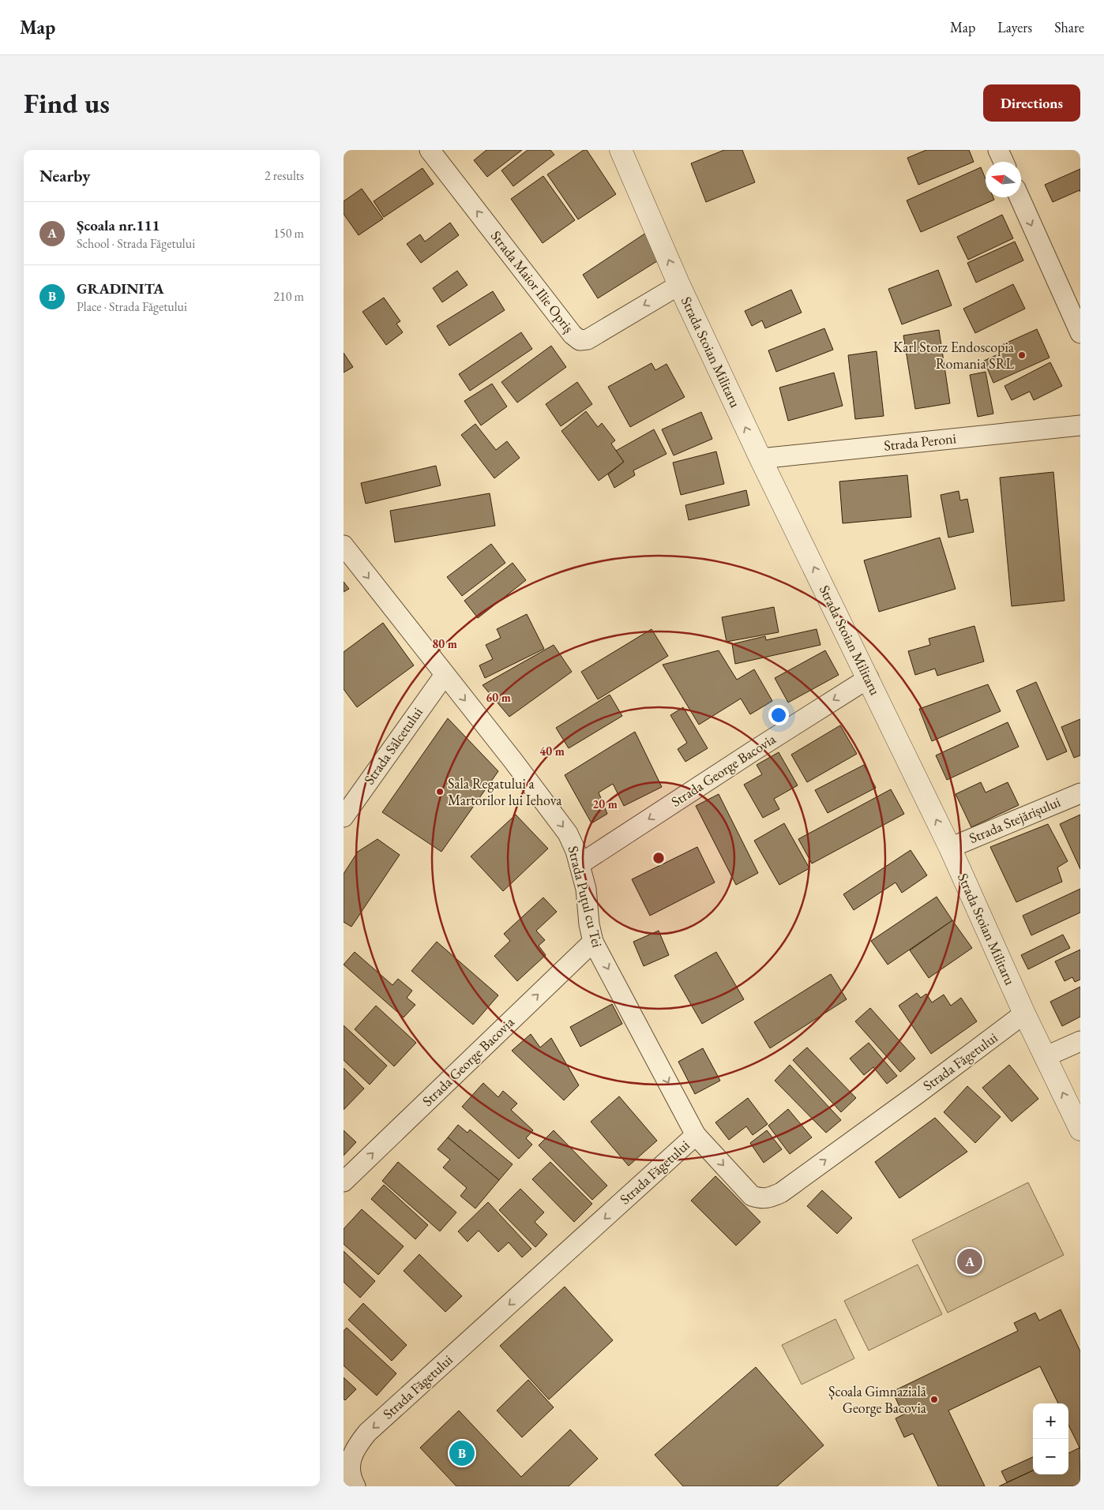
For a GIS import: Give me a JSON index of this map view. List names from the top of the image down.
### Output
{
  "streets": {
    "street": [
      "Strada Maior Ilie Opriș",
      "Strada Stoian Militaru",
      "Strada Peroni",
      "Strada Sălcetului",
      "Strada George Bacovia",
      "Strada Stejărișului",
      "Strada Puțul cu Tei",
      "Strada Făgetului"
    ]
  },
  "crossings": [
    ["Strada Maior Ilie Opriș", "Strada Stoian Militaru"],
    ["Strada Stoian Militaru", "Strada Peroni"],
    ["Strada Stoian Militaru", "Strada George Bacovia"],
    ["Strada Stoian Militaru", "Strada Stejărișului"],
    ["Strada Stoian Militaru", "Strada Făgetului"],
    ["Strada Sălcetului", "Strada Puțul cu Tei"],
    ["Strada George Bacovia", "Strada Puțul cu Tei"],
    ["Strada Puțul cu Tei", "Strada Făgetului"]
  ],
  "one_way": ["Strada Stoian Militaru", "Strada Puțul cu Tei"],
  "places": ["Karl Storz Endoscopia Romania SRL", "Sala Regatului a Martorilor lui Iehova", "Școala Gimnazială George Bacovia"],
  "north": "left",
  "page": {
    "header": "Map",
    "nav": ["Map", "Layers", "Share"],
    "buttons": "Directions",
    "title": "Find us",
    "heading": ["Nearby", "2 results"],
    "list": [
      {
        "mark": "A",
        "name": "Școala nr.111",
        "note": "School · Strada Făgetului",
        "value": "150 m"
      },
      {
        "mark": "B",
        "name": "GRADINITA",
        "note": "Place · Strada Făgetului",
        "value": "210 m"
      }
    ],
    "pins": ["A", "B"],
    "map_buttons": ["+", "−"]
  },
  "rings": [
    "80 m",
    "60 m",
    "40 m",
    "20 m"
  ]
}
